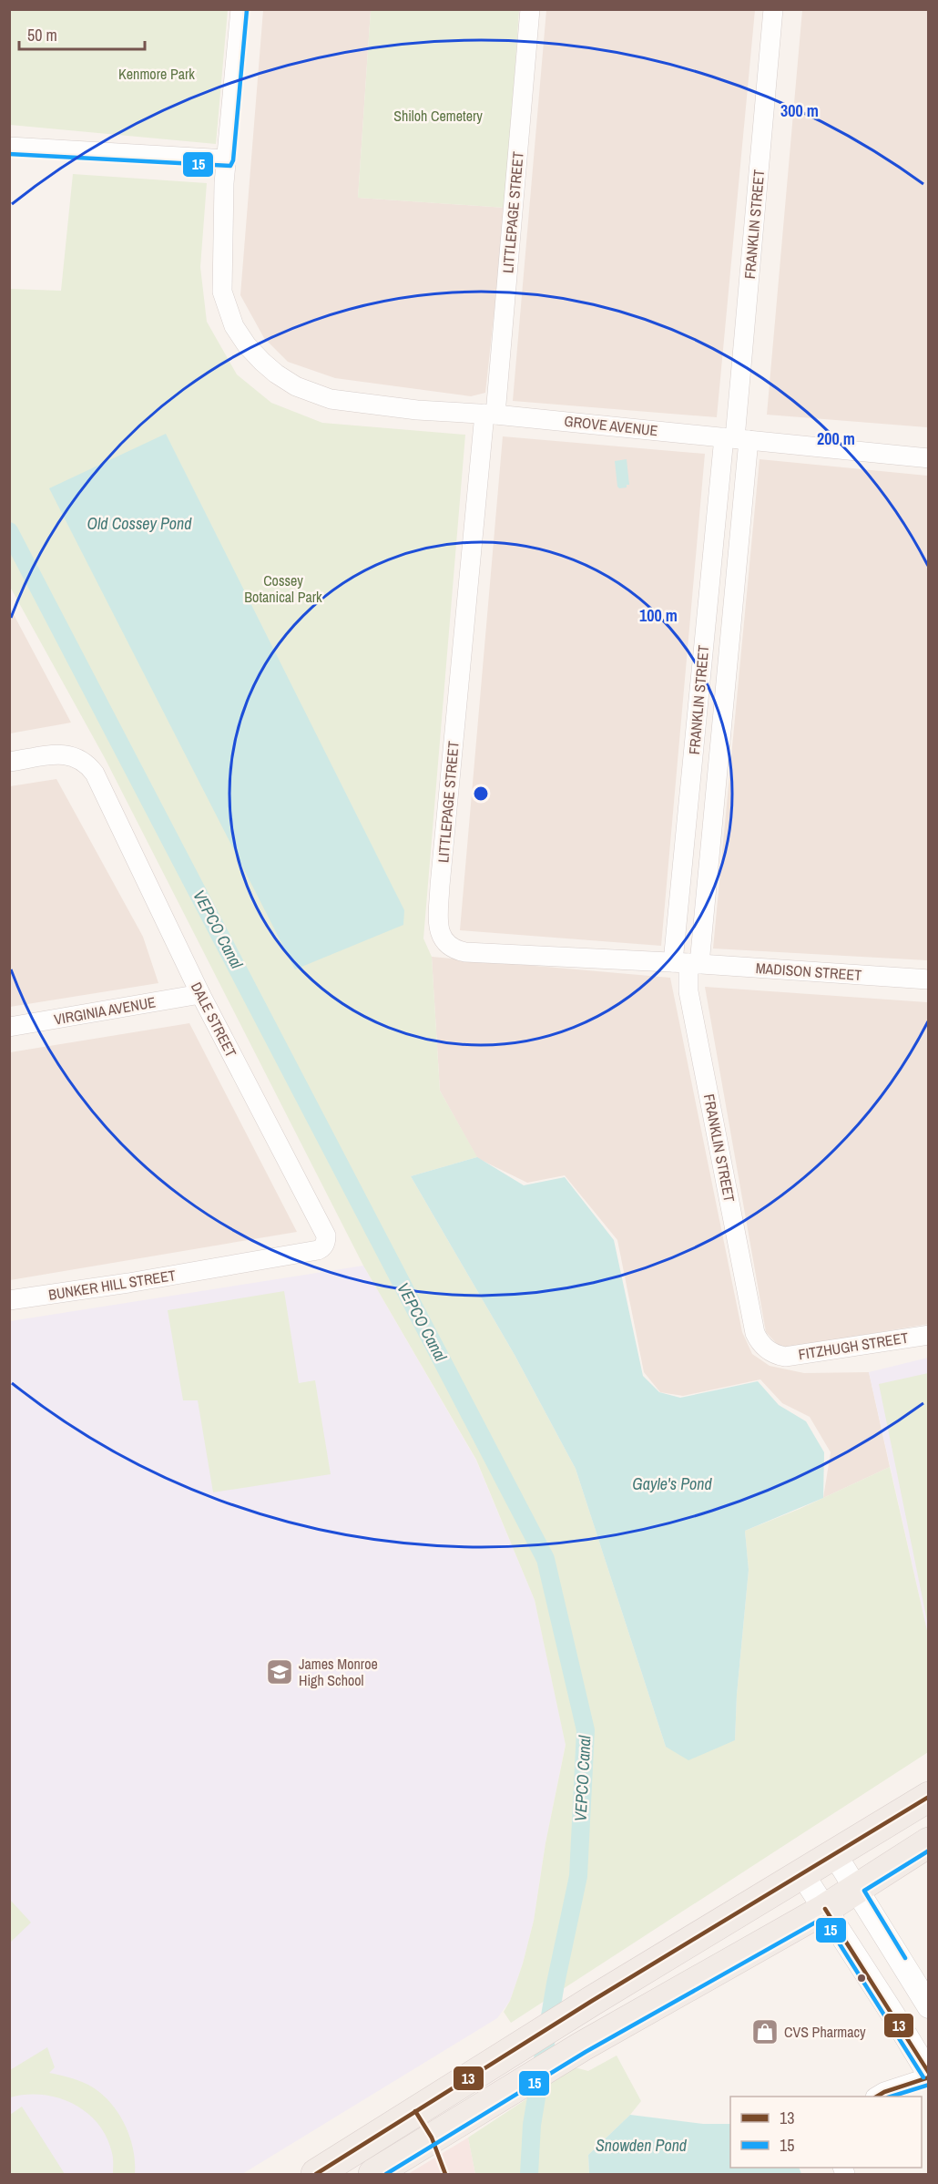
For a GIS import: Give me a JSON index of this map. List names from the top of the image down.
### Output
{
  "streets": {
    "street": [
      "LITTLEPAGE STREET",
      "FRANKLIN STREET",
      "GROVE AVENUE",
      "MADISON STREET",
      "VIRGINIA AVENUE",
      "DALE STREET",
      "BUNKER HILL STREET",
      "FITZHUGH STREET"
    ]
  },
  "crossings": [
    ["LITTLEPAGE STREET", "FRANKLIN STREET"],
    ["LITTLEPAGE STREET", "GROVE AVENUE"],
    ["LITTLEPAGE STREET", "MADISON STREET"],
    ["FRANKLIN STREET", "GROVE AVENUE"],
    ["FRANKLIN STREET", "MADISON STREET"],
    ["FRANKLIN STREET", "FITZHUGH STREET"],
    ["VIRGINIA AVENUE", "DALE STREET"],
    ["DALE STREET", "BUNKER HILL STREET"]
  ],
  "water": [
    "Old Cossey Pond",
    "VEPCO Canal",
    "Gayle's Pond",
    "Snowden Pond"
  ],
  "parks": ["Kenmore Park", "Shiloh Cemetery", "Cossey Botanical Park"],
  "places": {
    "school or university": ["James Monroe High School"],
    "shop": ["CVS Pharmacy"]
  },
  "lines": ["transit line 15", "transit line 13"],
  "legend": ["13", "15"],
  "scale_bar": "50 m",
  "rings": ["300 m", "200 m", "100 m"]
}
